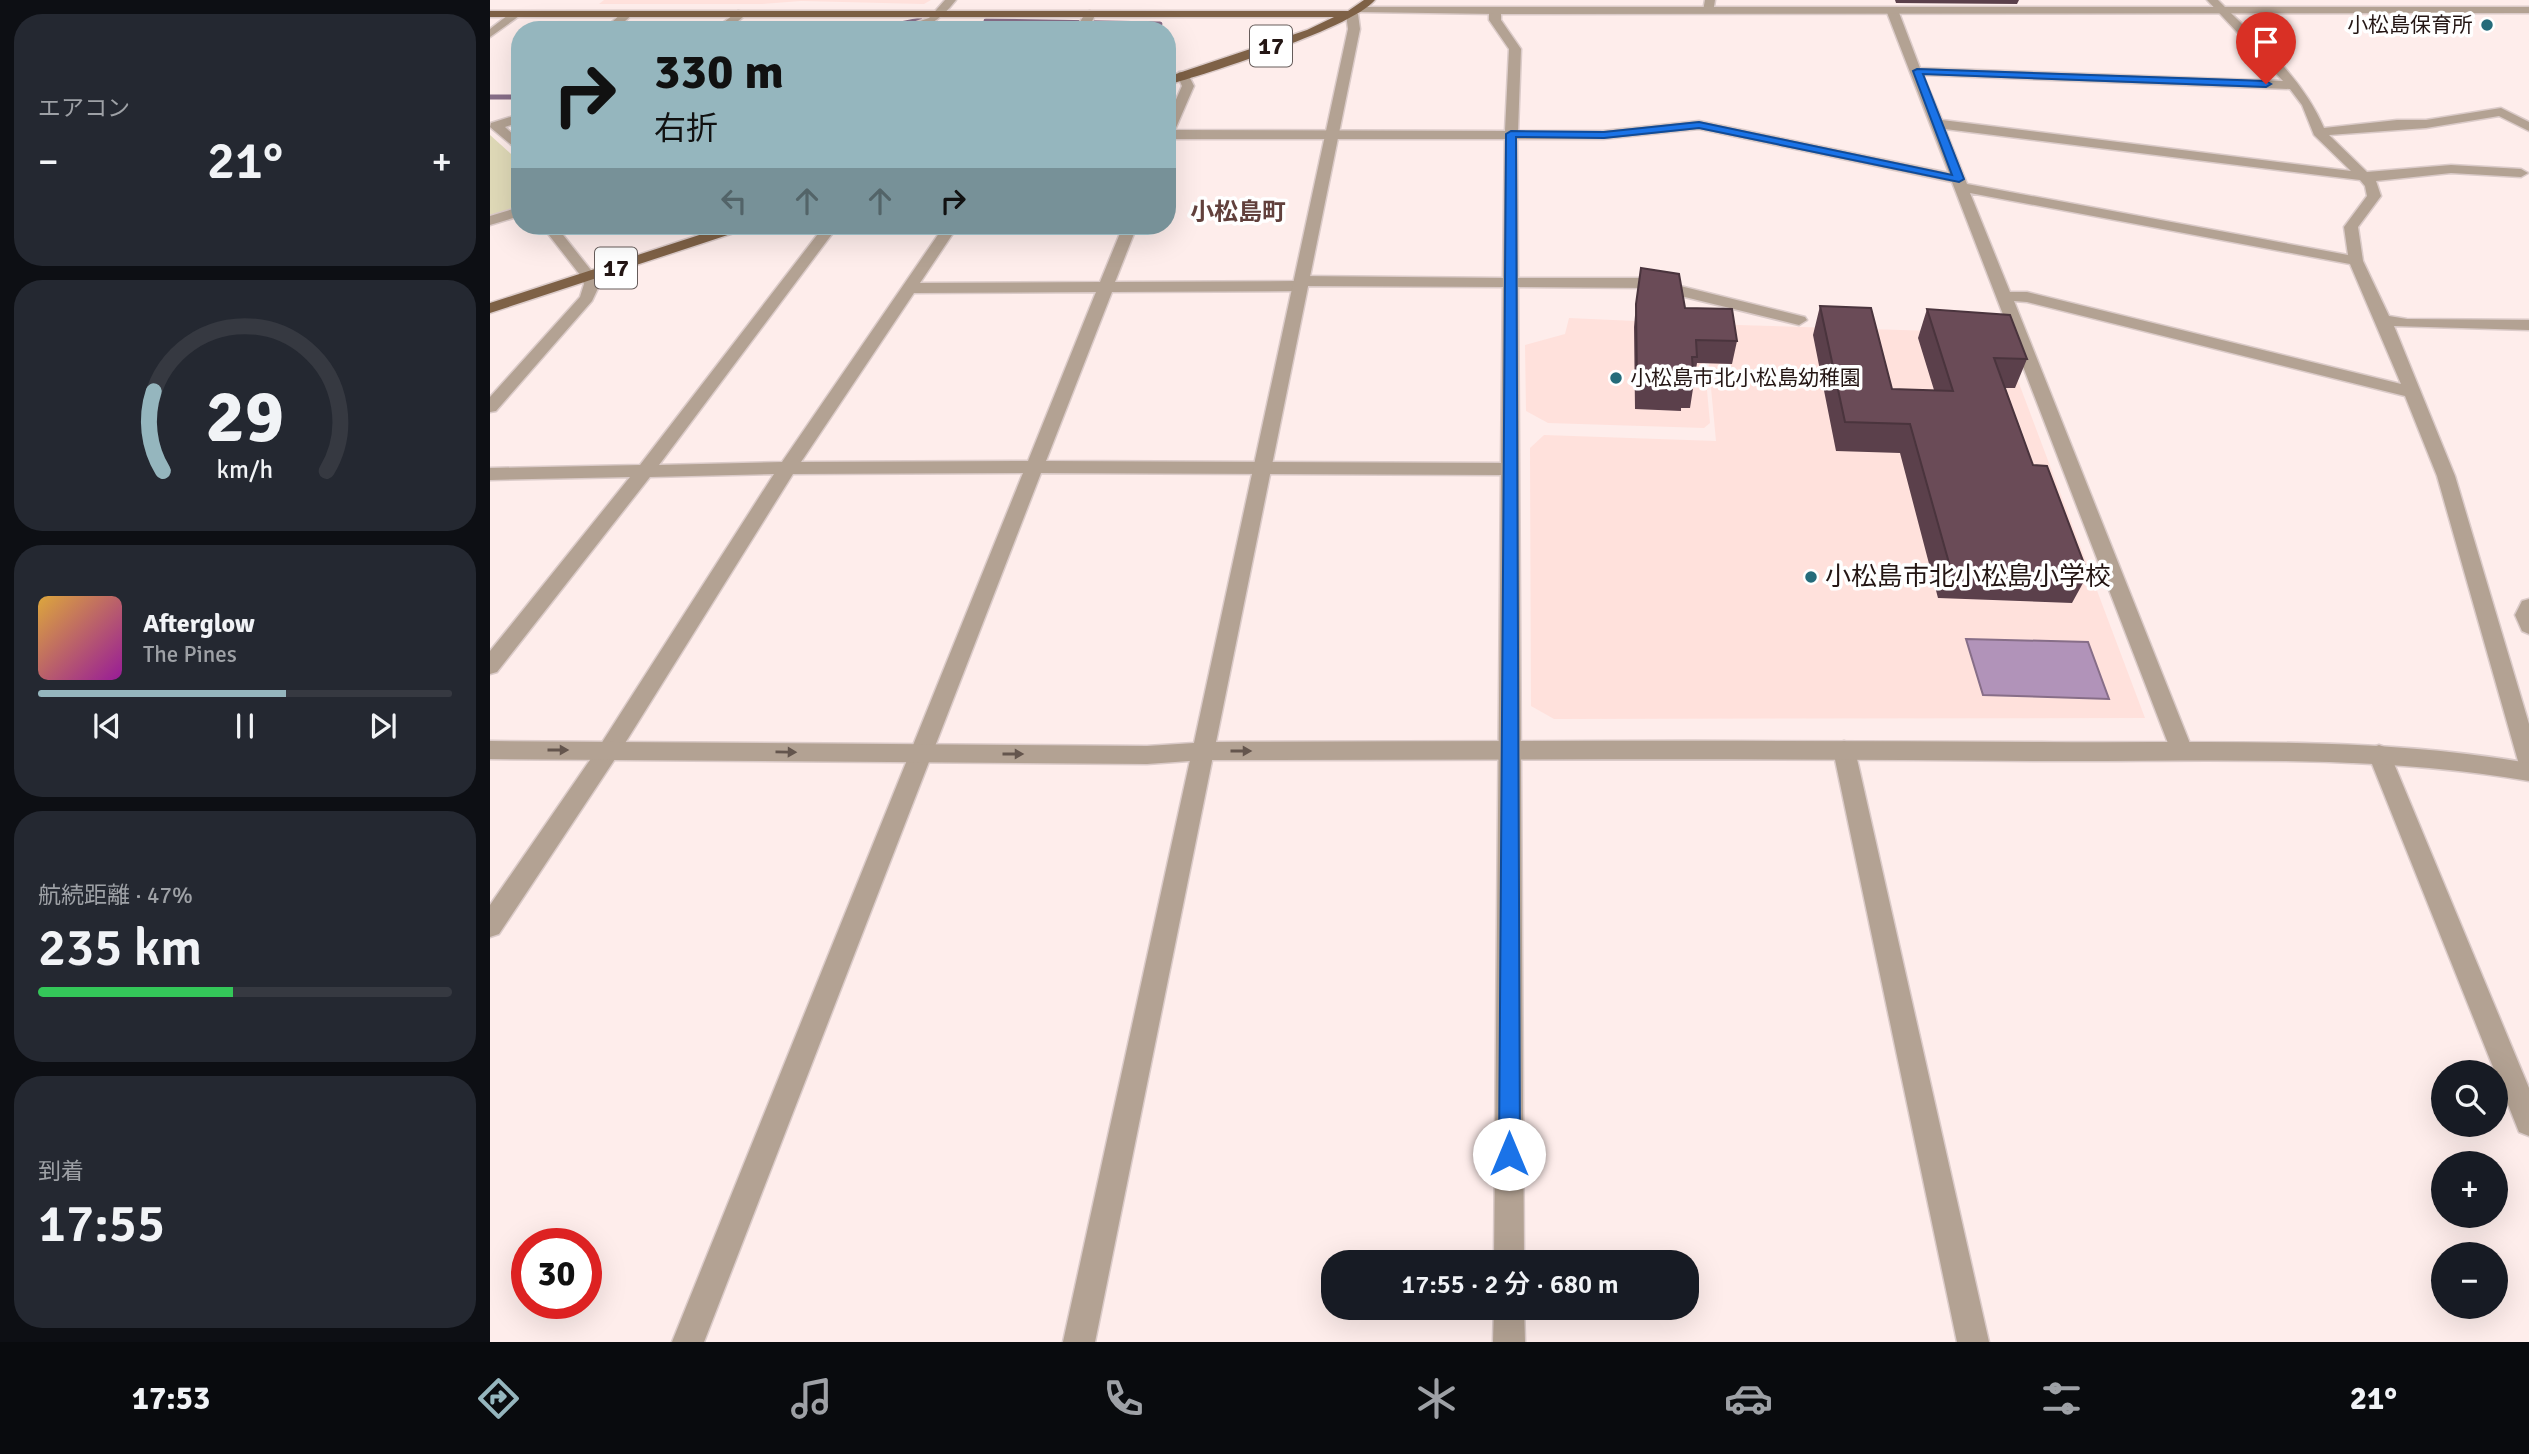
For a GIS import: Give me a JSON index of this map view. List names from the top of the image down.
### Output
{
  "streets": {
    "main road": ["17"]
  },
  "districts": ["小松島町"],
  "places": ["小松島保育所", "小松島市北小松島幼稚園", "小松島市北小松島小学校"],
  "page": {
    "tile": [
      "エアコン",
      ["航続距離 · 47%", "235 km"],
      ["到着", "17:55"]
    ],
    "turn": ["330 m", "右折"],
    "heat": ["−", "21°", "+"],
    "song": ["Afterglow", "The Pines"],
    "map_buttons": ["+", "−"],
    "limit": "30",
    "trip": "17:55 · 2 分 · 680 m",
    "tabs": ["17:53", "21°"],
    "gauge": ["29", "km/h"]
  }
}
